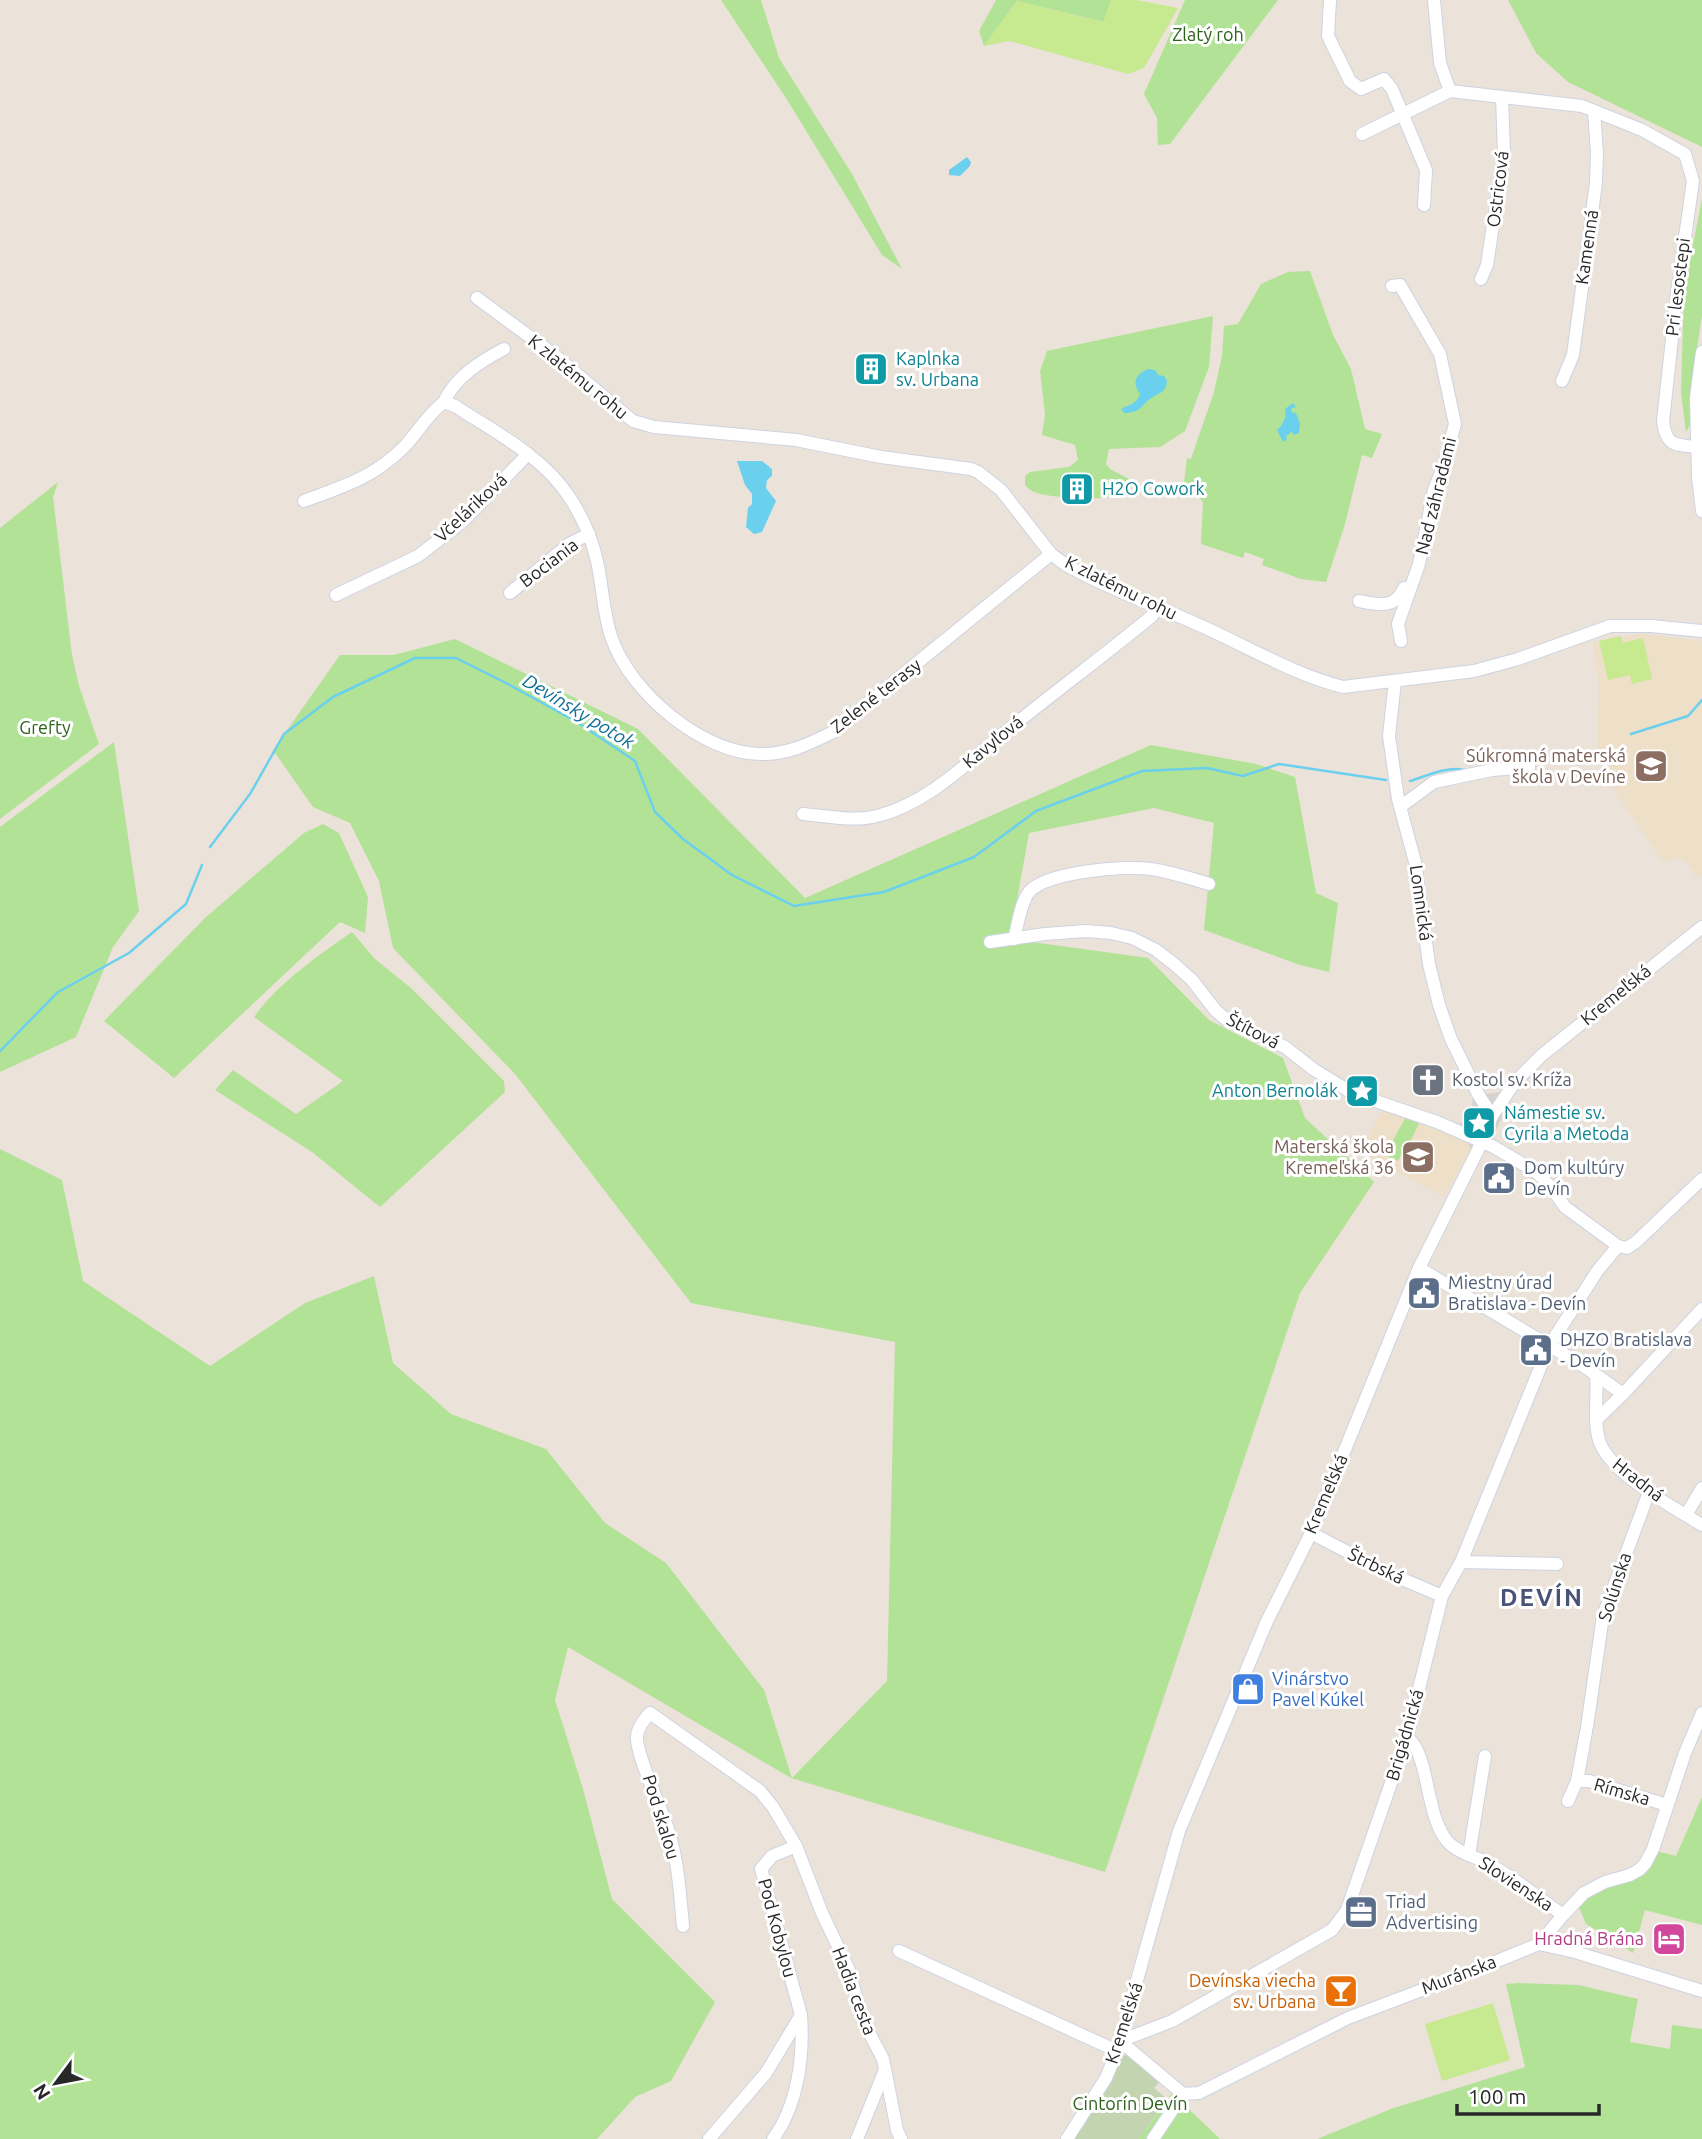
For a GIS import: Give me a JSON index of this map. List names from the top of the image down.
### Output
{
  "streets": {
    "street": [
      "Ostricová",
      "Kamenná",
      "Pri lesostepi",
      "K zlatému rohu",
      "Nad záhradami",
      "Včeláriková",
      "Bociania",
      "Zelené terasy",
      "Kavyľová",
      "Lomnická",
      "Kremeľská",
      "Štítová",
      "Hradná",
      "Štrbská",
      "Solúnska",
      "Brigádnická",
      "Rímska",
      "Pod skalou",
      "Slovienska",
      "Pod Kobylou",
      "Muránska",
      "Hadia cesta"
    ]
  },
  "crossings": [
    ["Ostricová", "Pri lesostepi"],
    ["Kamenná", "Pri lesostepi"],
    ["K zlatému rohu", "Zelené terasy"],
    ["K zlatému rohu", "Kavyľová"],
    ["K zlatému rohu", "Lomnická"],
    ["Včeláriková", "Zelené terasy"],
    ["Bociania", "Zelené terasy"],
    ["Lomnická", "Kremeľská"],
    ["Kremeľská", "Štítová"],
    ["Kremeľská", "Štrbská"],
    ["Kremeľská", "Brigádnická"],
    ["Štítová", "Brigádnická"],
    ["Hradná", "Solúnska"],
    ["Štrbská", "Brigádnická"],
    ["Solúnska", "Rímska"],
    ["Brigádnická", "Slovienska"],
    ["Pod skalou", "Pod Kobylou"],
    ["Pod skalou", "Hadia cesta"],
    ["Pod Kobylou", "Hadia cesta"]
  ],
  "districts": ["DEVÍN"],
  "water": ["Devínsky potok"],
  "parks": ["Zlatý roh", "Grefty", "Cintorín Devín"],
  "places": {
    "building": ["Kaplnka sv. Urbana", "H2O Cowork"],
    "school or university": ["Súkromná materská škola v Devíne", "Materská škola Kremeľská 36"],
    "church": ["Kostol sv. Kríža"],
    "place": ["Anton Bernolák", "Námestie sv. Cyrila a Metoda"],
    "public building": ["Dom kultúry Devín", "Miestny úrad Bratislava - Devín", "DHZO Bratislava - Devín"],
    "shop": ["Vinárstvo Pavel Kúkel"],
    "office": ["Triad Advertising"],
    "hotel": ["Hradná Brána"],
    "bar": ["Devínska viecha sv. Urbana"]
  },
  "scale_bar": "100 m",
  "north": "bottom left"
}
